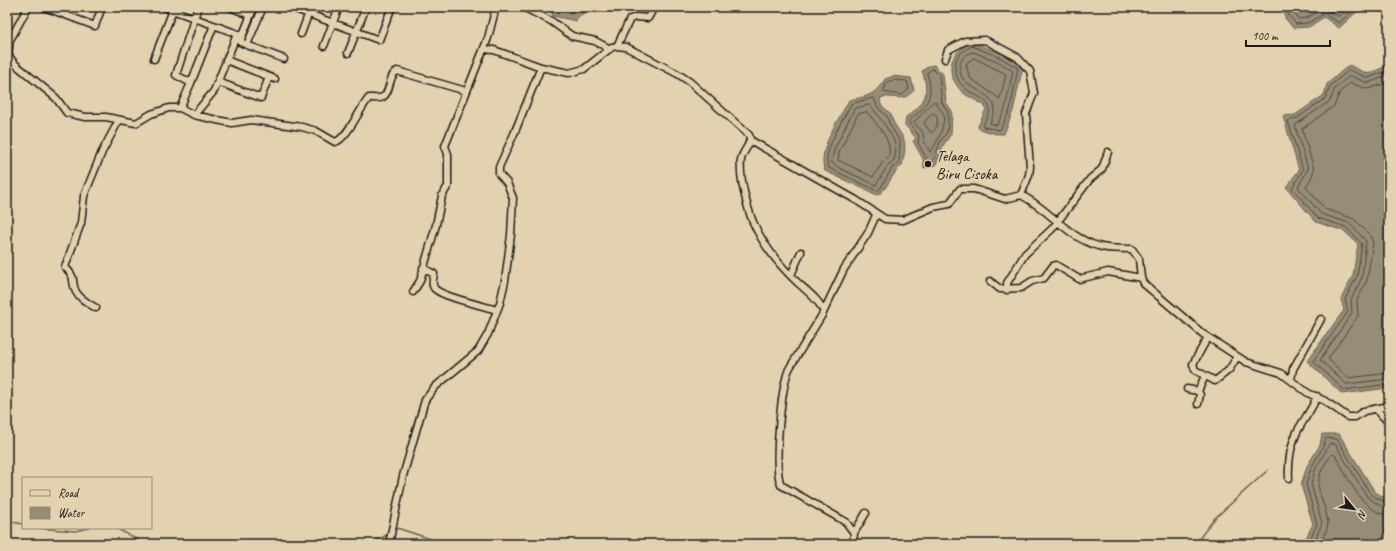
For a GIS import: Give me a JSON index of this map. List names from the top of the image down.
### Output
{
  "places": ["Telaga Biru Cisoka"],
  "legend": ["Road", "Water"],
  "scale_bar": "100 m",
  "north": "bottom right"
}
